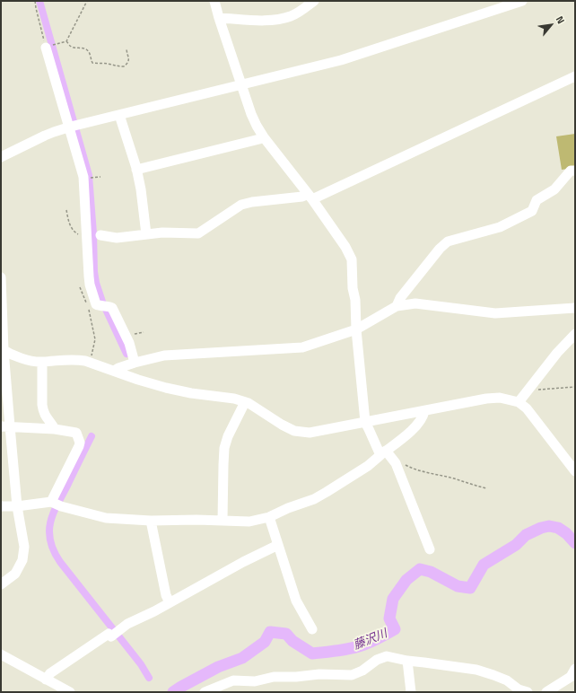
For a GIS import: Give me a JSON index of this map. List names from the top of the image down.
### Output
{
  "water": ["藤沢川"],
  "north": "top right"
}
